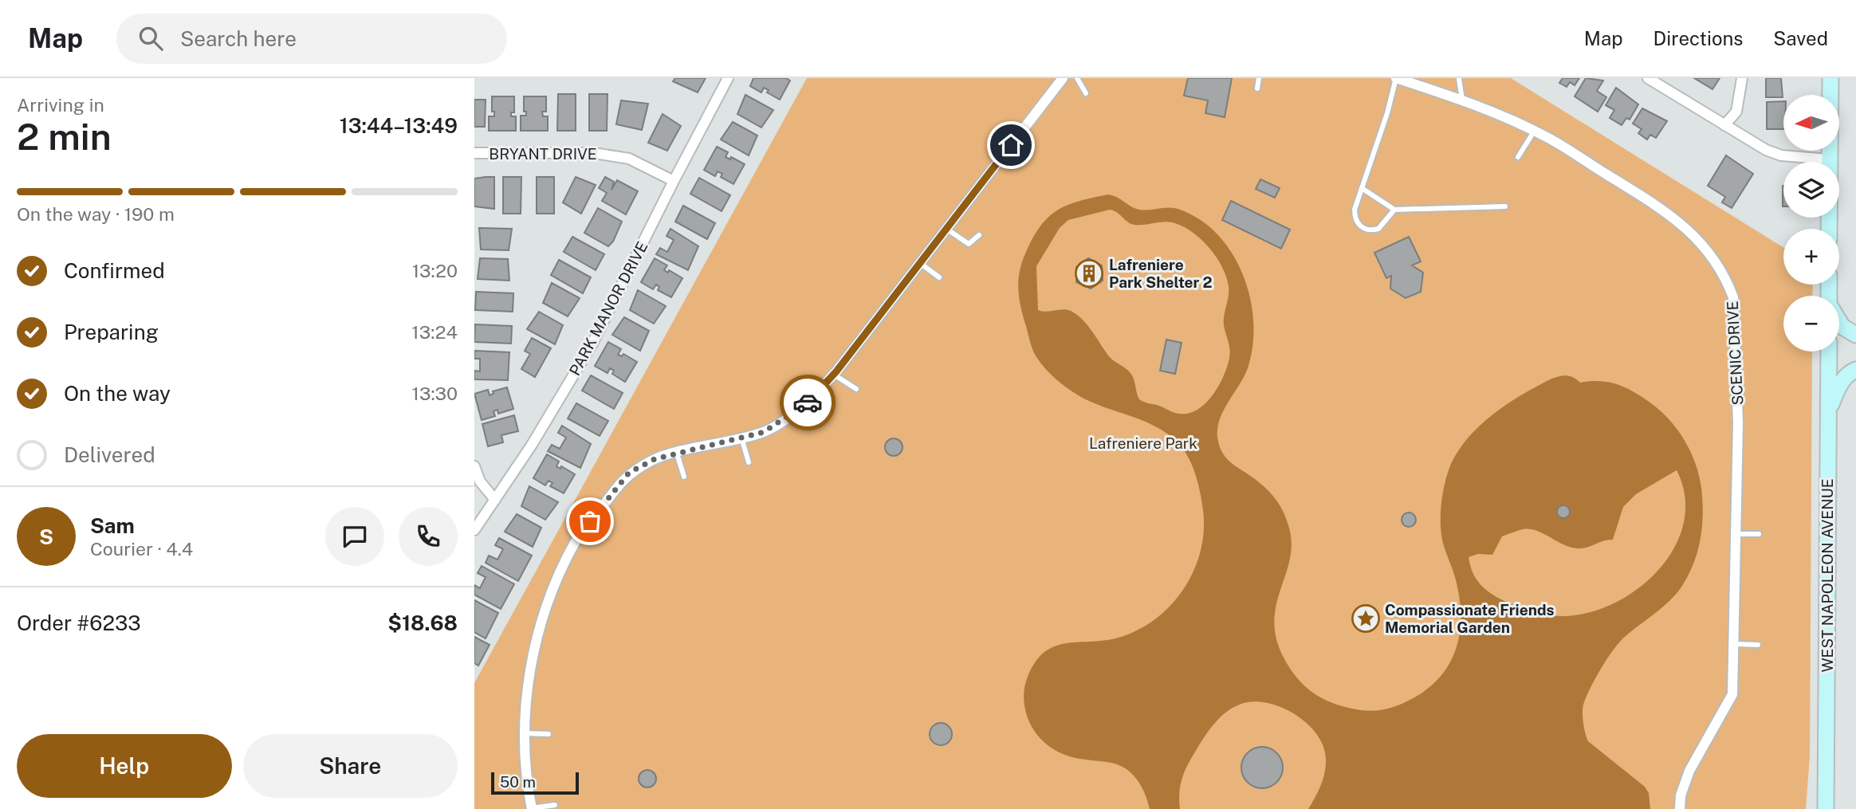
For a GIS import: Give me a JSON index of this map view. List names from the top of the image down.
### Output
{
  "streets": {
    "main road": ["WEST NAPOLEON AVENUE"],
    "street": ["BRYANT DRIVE", "PARK MANOR DRIVE", "SCENIC DRIVE"]
  },
  "crossings": [
    ["BRYANT DRIVE", "PARK MANOR DRIVE"]
  ],
  "parks": ["Lafreniere Park"],
  "places": {
    "building": ["Lafreniere Park Shelter 2"],
    "place": ["Compassionate Friends Memorial Garden"]
  },
  "scale_bar": "50 m",
  "north": "left",
  "page": {
    "header": "Map",
    "search": "Search here",
    "nav": ["Map", "Directions", "Saved"],
    "heading": ["2 min", "Arriving in", "13:44–13:49"],
    "panel": [
      "Sam",
      "Courier · 4.4",
      "Order #6233",
      "$18.68"
    ],
    "map_buttons": ["+", "−"],
    "bar": "On the way · 190 m",
    "list": [
      ["Confirmed", "13:20"],
      ["Preparing", "13:24"],
      ["On the way", "13:30"],
      "Delivered"
    ],
    "round": "S",
    "buttons": ["Help", "Share"],
    "scale": "50 m"
  }
}
